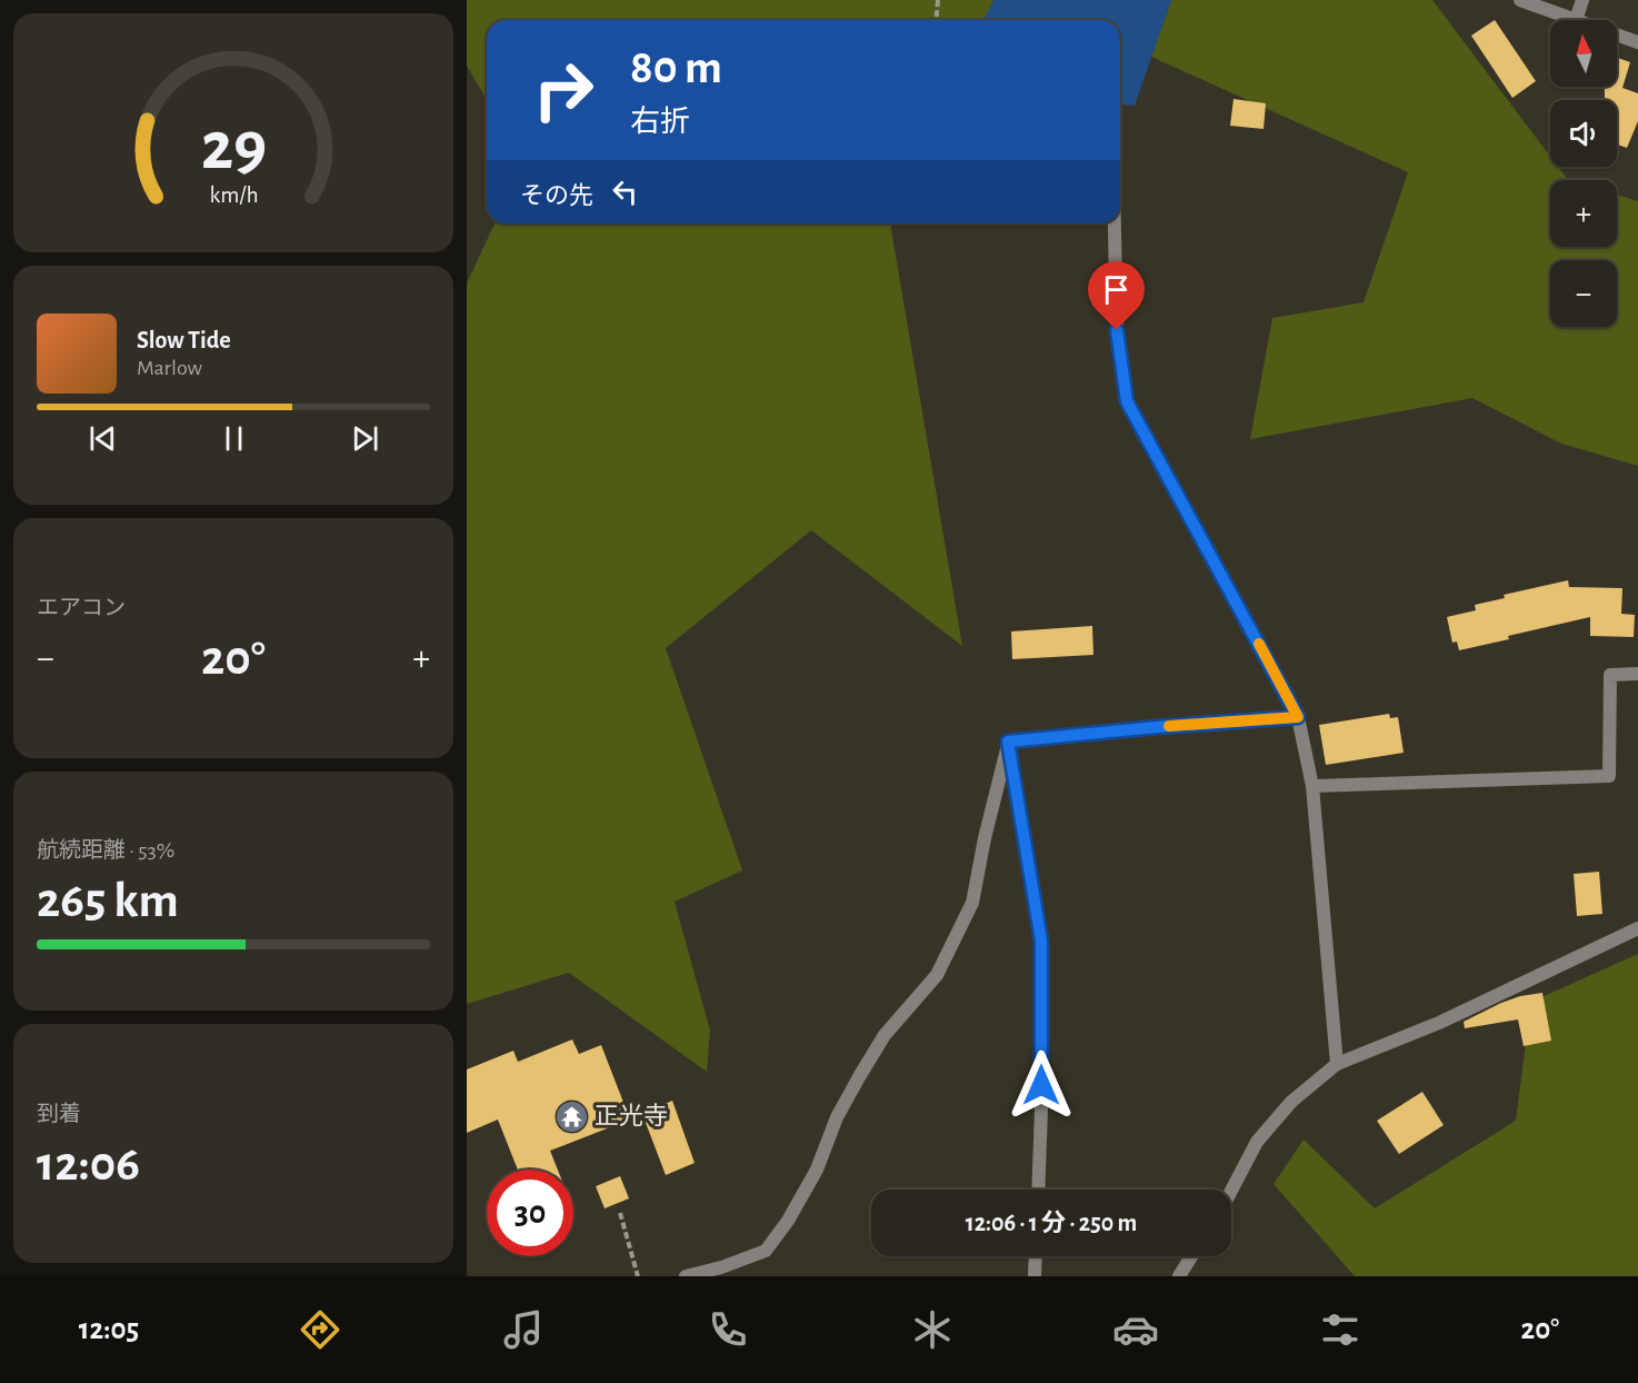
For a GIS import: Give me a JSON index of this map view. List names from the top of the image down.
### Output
{
  "places": {
    "temple": ["正光寺"]
  },
  "north": "top",
  "page": {
    "map_buttons": ["+", "−"],
    "turn": ["80 m", "右折"],
    "then": "その先",
    "song": ["Slow Tide", "Marlow"],
    "tile": [
      "エアコン",
      ["航続距離 · 53%", "265 km"],
      ["到着", "12:06"]
    ],
    "heat": ["−", "20°", "+"],
    "limit": "30",
    "trip": "12:06 · 1 分 · 250 m",
    "tabs": ["12:05", "20°"],
    "gauge": ["29", "km/h"]
  }
}
